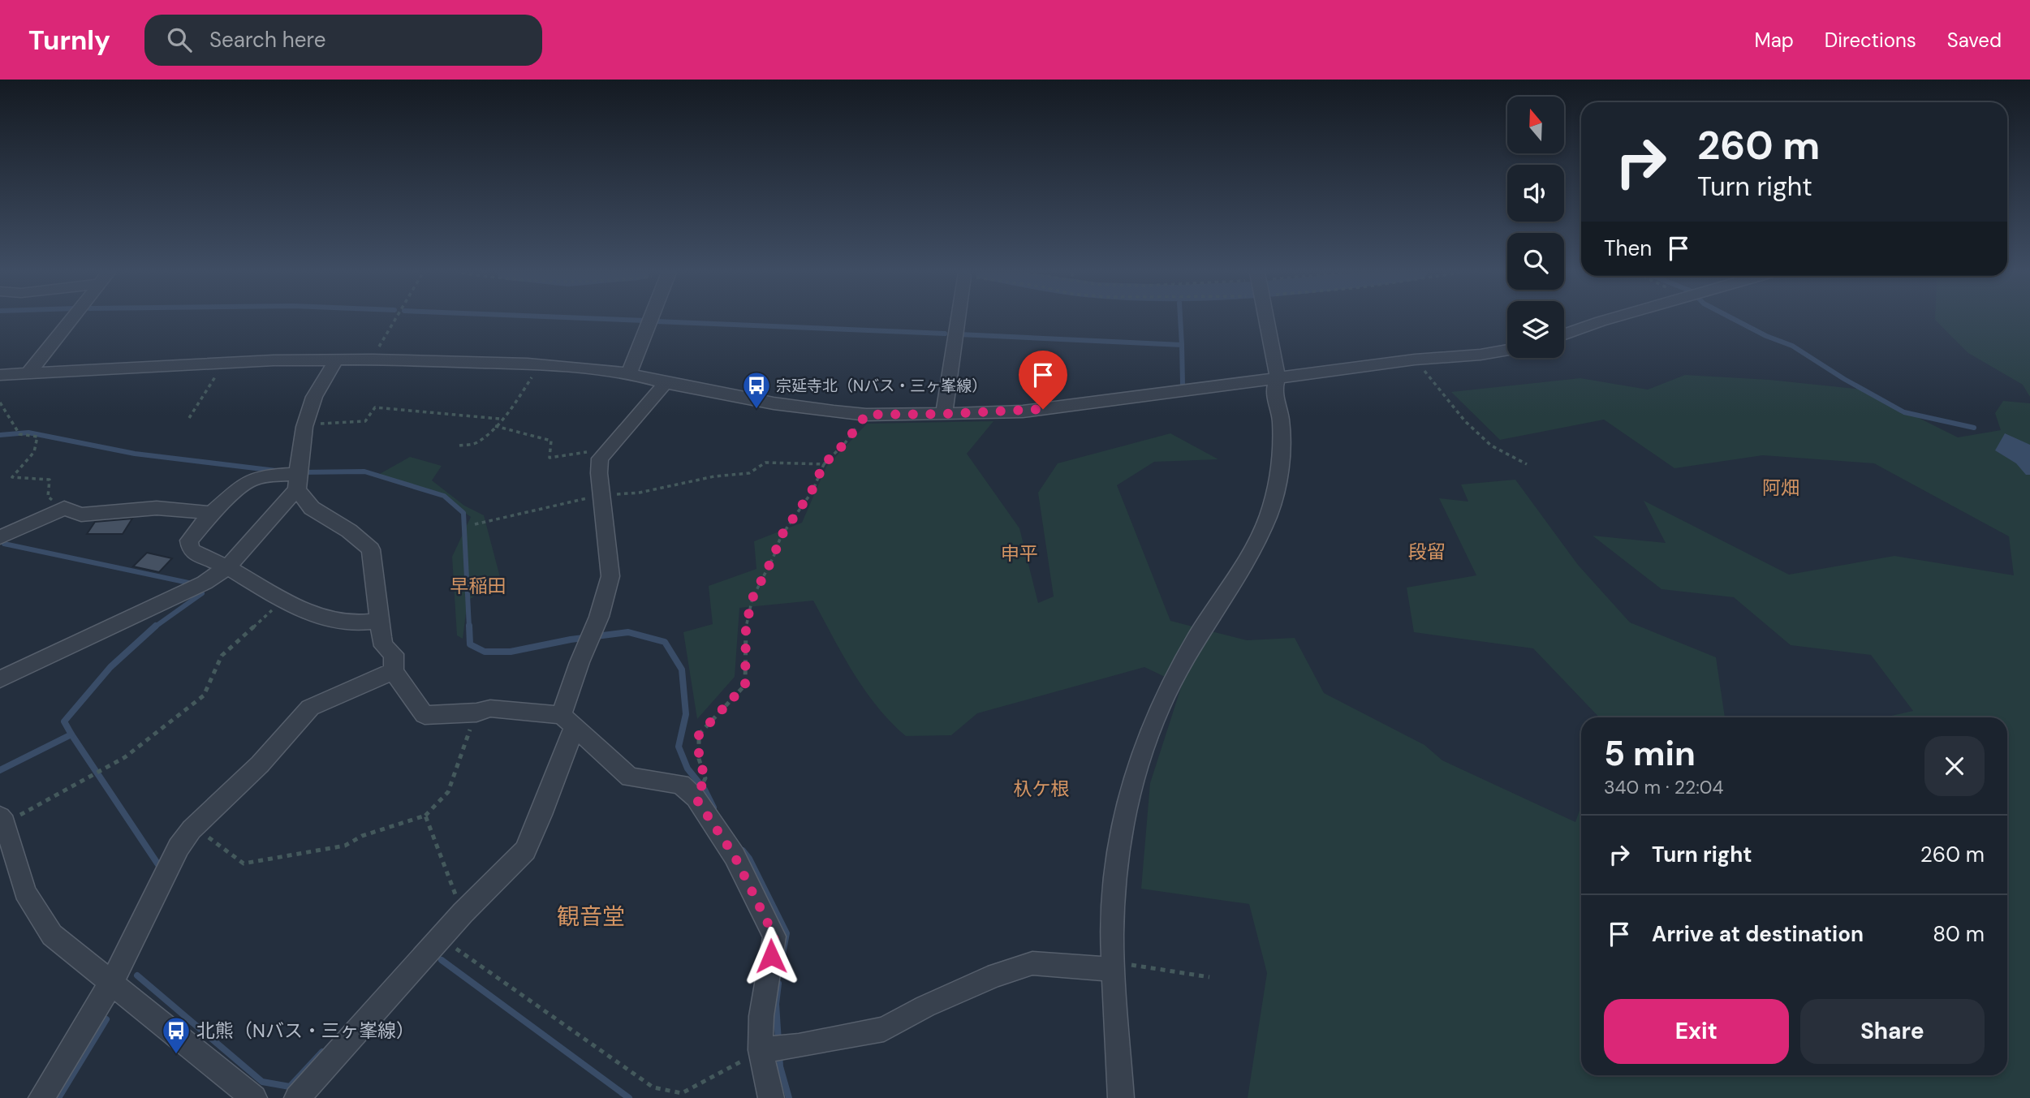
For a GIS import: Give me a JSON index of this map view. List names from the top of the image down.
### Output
{
  "districts": [
    "阿畑",
    "段留",
    "申平",
    "早稲田",
    "杁ケ根",
    "観音堂"
  ],
  "places": {
    "bus stop": ["宗延寺北（Nバス・三ヶ峯線）", "北熊（Nバス・三ヶ峯線）"]
  },
  "north": "top",
  "page": {
    "header": "Turnly",
    "search": "Search here",
    "nav": ["Map", "Directions", "Saved"],
    "turn": ["260 m", "Turn right"],
    "then": "Then",
    "heading": ["5 min", "340 m · 22:04"],
    "list": [
      {
        "name": "Turn right",
        "value": "260 m"
      },
      {
        "name": "Arrive at destination",
        "value": "80 m"
      }
    ],
    "buttons": ["Exit", "Share"]
  }
}
